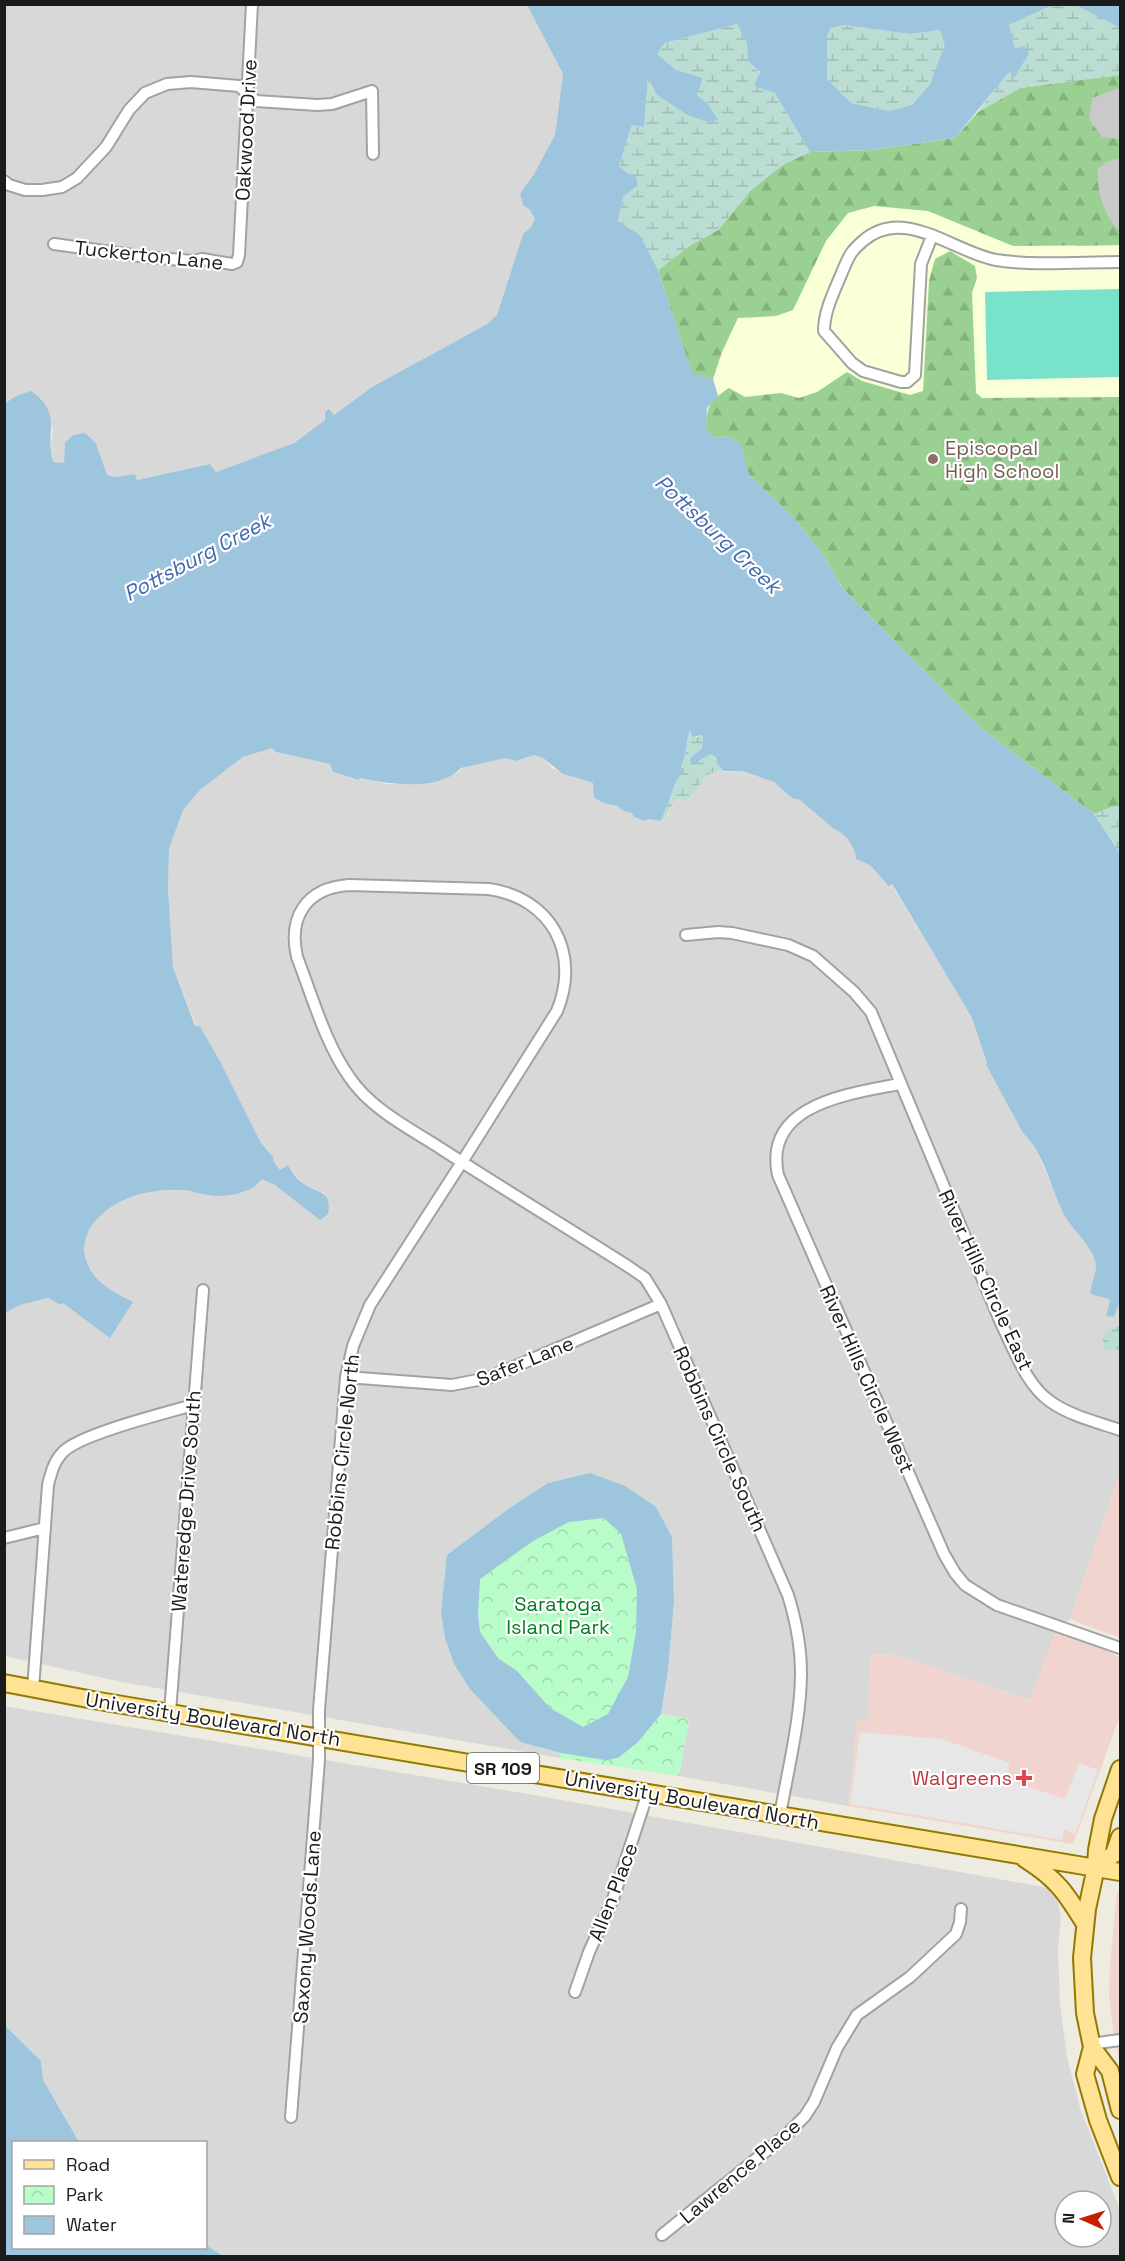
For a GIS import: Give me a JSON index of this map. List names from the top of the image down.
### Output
{
  "streets": {
    "main road": ["University Boulevard North", "SR 109"],
    "street": [
      "Oakwood Drive",
      "Tuckerton Lane",
      "River Hills Circle East",
      "Safer Lane",
      "River Hills Circle West",
      "Robbins Circle South",
      "Robbins Circle North",
      "Wateredge Drive South",
      "Allen Place",
      "Saxony Woods Lane",
      "Lawrence Place"
    ]
  },
  "crossings": [
    ["Oakwood Drive", "Tuckerton Lane"],
    ["River Hills Circle East", "River Hills Circle West"],
    ["Safer Lane", "Robbins Circle South"],
    ["Safer Lane", "Robbins Circle North"],
    ["Robbins Circle South", "Robbins Circle North"],
    ["Robbins Circle South", "University Boulevard North"],
    ["Robbins Circle North", "University Boulevard North"],
    ["Robbins Circle North", "Saxony Woods Lane"],
    ["Wateredge Drive South", "University Boulevard North"],
    ["University Boulevard North", "SR 109"],
    ["University Boulevard North", "Allen Place"],
    ["University Boulevard North", "Saxony Woods Lane"]
  ],
  "water": ["Pottsburg Creek"],
  "parks": ["Saratoga Island Park"],
  "places": {
    "other": ["Episcopal High School"],
    "health": ["Walgreens"]
  },
  "legend": ["Road", "Park", "Water"],
  "north": "left"
}
